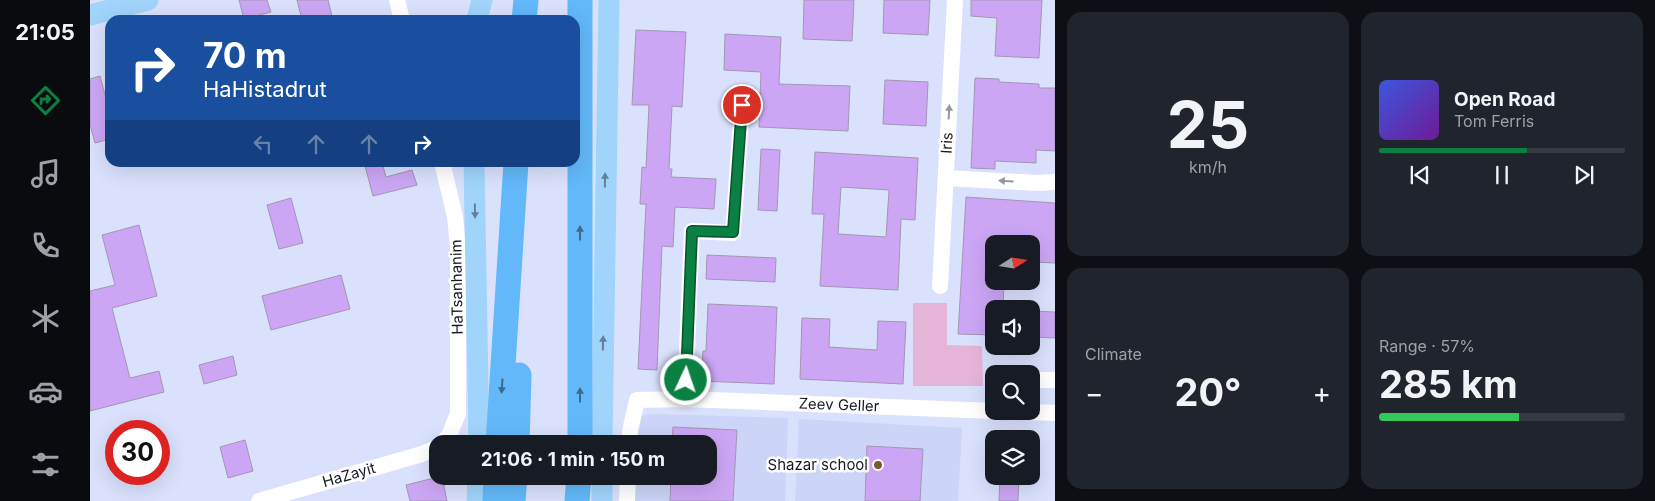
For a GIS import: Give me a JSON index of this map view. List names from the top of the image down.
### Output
{
  "streets": {
    "street": [
      "Iris",
      "HaTsanhanim",
      "Zeev Geller",
      "HaZayit"
    ]
  },
  "one_way": ["Iris"],
  "places": ["Shazar school"],
  "north": "right",
  "page": {
    "tabs": "21:05",
    "tile": [
      ["25", "km/h"],
      "Climate",
      ["Range · 57%", "285 km"]
    ],
    "turn": ["70 m", "HaHistadrut"],
    "song": ["Open Road", "Tom Ferris"],
    "heat": ["−", "20°", "+"],
    "limit": "30",
    "trip": "21:06 · 1 min · 150 m"
  }
}
